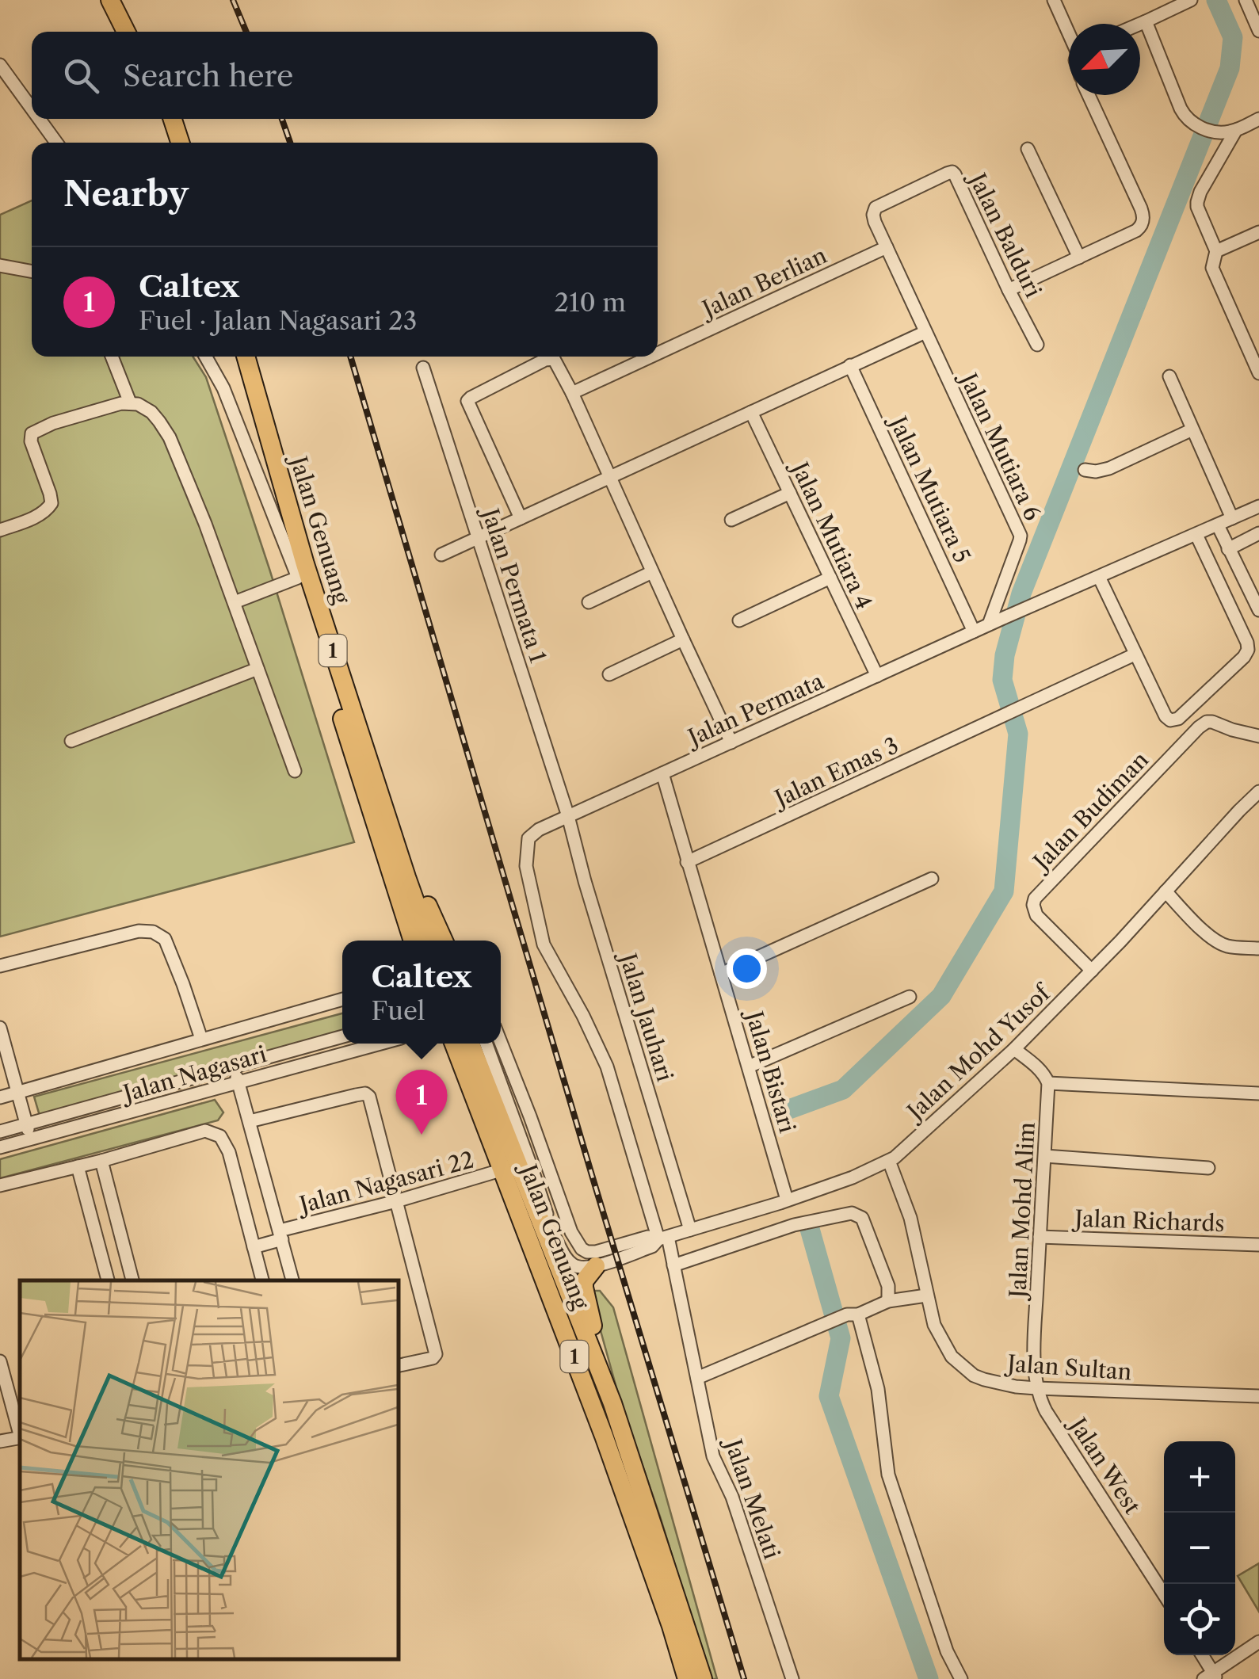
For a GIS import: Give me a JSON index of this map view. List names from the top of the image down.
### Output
{
  "streets": {
    "highway": ["Jalan Genuang", "1"],
    "street": [
      "Jalan Balduri",
      "Jalan Berlian",
      "Jalan Mutiara 6",
      "Jalan Mutiara 5",
      "Jalan Mutiara 4",
      "Jalan Permata 1",
      "Jalan Permata",
      "Jalan Emas 3",
      "Jalan Budiman",
      "Jalan Jauhari",
      "Jalan Mohd Yusof",
      "Jalan Bistari",
      "Jalan Nagasari",
      "Jalan Nagasari 22",
      "Jalan Mohd Alim",
      "Jalan Richards",
      "Jalan Sultan",
      "Jalan West",
      "Jalan Melati"
    ]
  },
  "crossings": [
    ["Jalan Balduri", "Jalan Berlian"],
    ["Jalan Balduri", "Jalan Mutiara 6"],
    ["Jalan Berlian", "Jalan Mutiara 6"],
    ["Jalan Mutiara 6", "Jalan Permata"],
    ["Jalan Mutiara 5", "Jalan Permata"],
    ["Jalan Genuang", "Jalan Nagasari 22"],
    ["Jalan Mutiara 4", "Jalan Permata"],
    ["Jalan Permata 1", "Jalan Permata"],
    ["Jalan Permata 1", "Jalan Jauhari"],
    ["Jalan Permata", "Jalan Jauhari"],
    ["Jalan Permata", "Jalan Bistari"],
    ["Jalan Permata", "Jalan Melati"],
    ["Jalan Emas 3", "Jalan Bistari"],
    ["Jalan Budiman", "Jalan Mohd Yusof"],
    ["Jalan Jauhari", "Jalan Mohd Yusof"],
    ["Jalan Mohd Yusof", "Jalan Bistari"],
    ["Jalan Mohd Yusof", "Jalan Sultan"],
    ["Jalan Mohd Yusof", "Jalan Melati"],
    ["Jalan Mohd Alim", "Jalan Richards"],
    ["Jalan Mohd Alim", "Jalan Sultan"],
    ["Jalan Mohd Alim", "Jalan West"],
    ["Jalan Sultan", "Jalan West"]
  ],
  "north": "bottom left",
  "page": {
    "search": "Search here",
    "heading": "Nearby",
    "list": [
      {
        "mark": "1",
        "name": "Caltex",
        "note": "Fuel · Jalan Nagasari 23",
        "value": "210 m"
      }
    ],
    "popup": ["Caltex", "Fuel"],
    "pins": "1",
    "map_buttons": ["+", "−"]
  }
}
